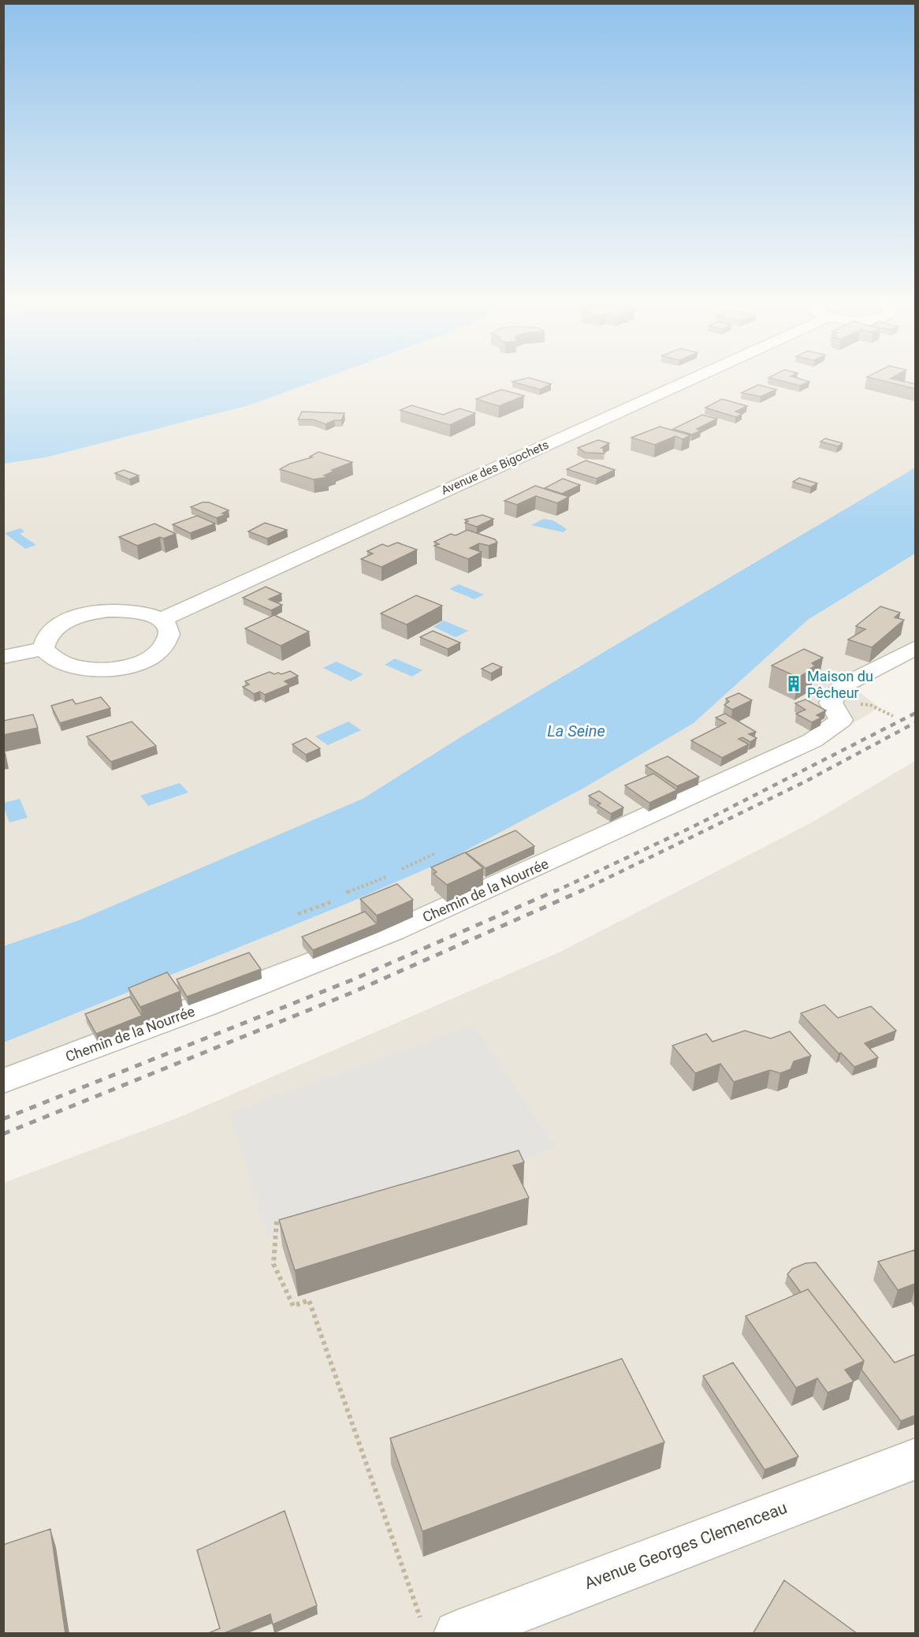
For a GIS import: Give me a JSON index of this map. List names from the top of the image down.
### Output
{
  "streets": {
    "street": ["Avenue des Bigochets", "Chemin de la Nourrée", "Avenue Georges Clemenceau"]
  },
  "water": ["La Seine"],
  "places": {
    "building": ["Maison du Pêcheur"]
  }
}
